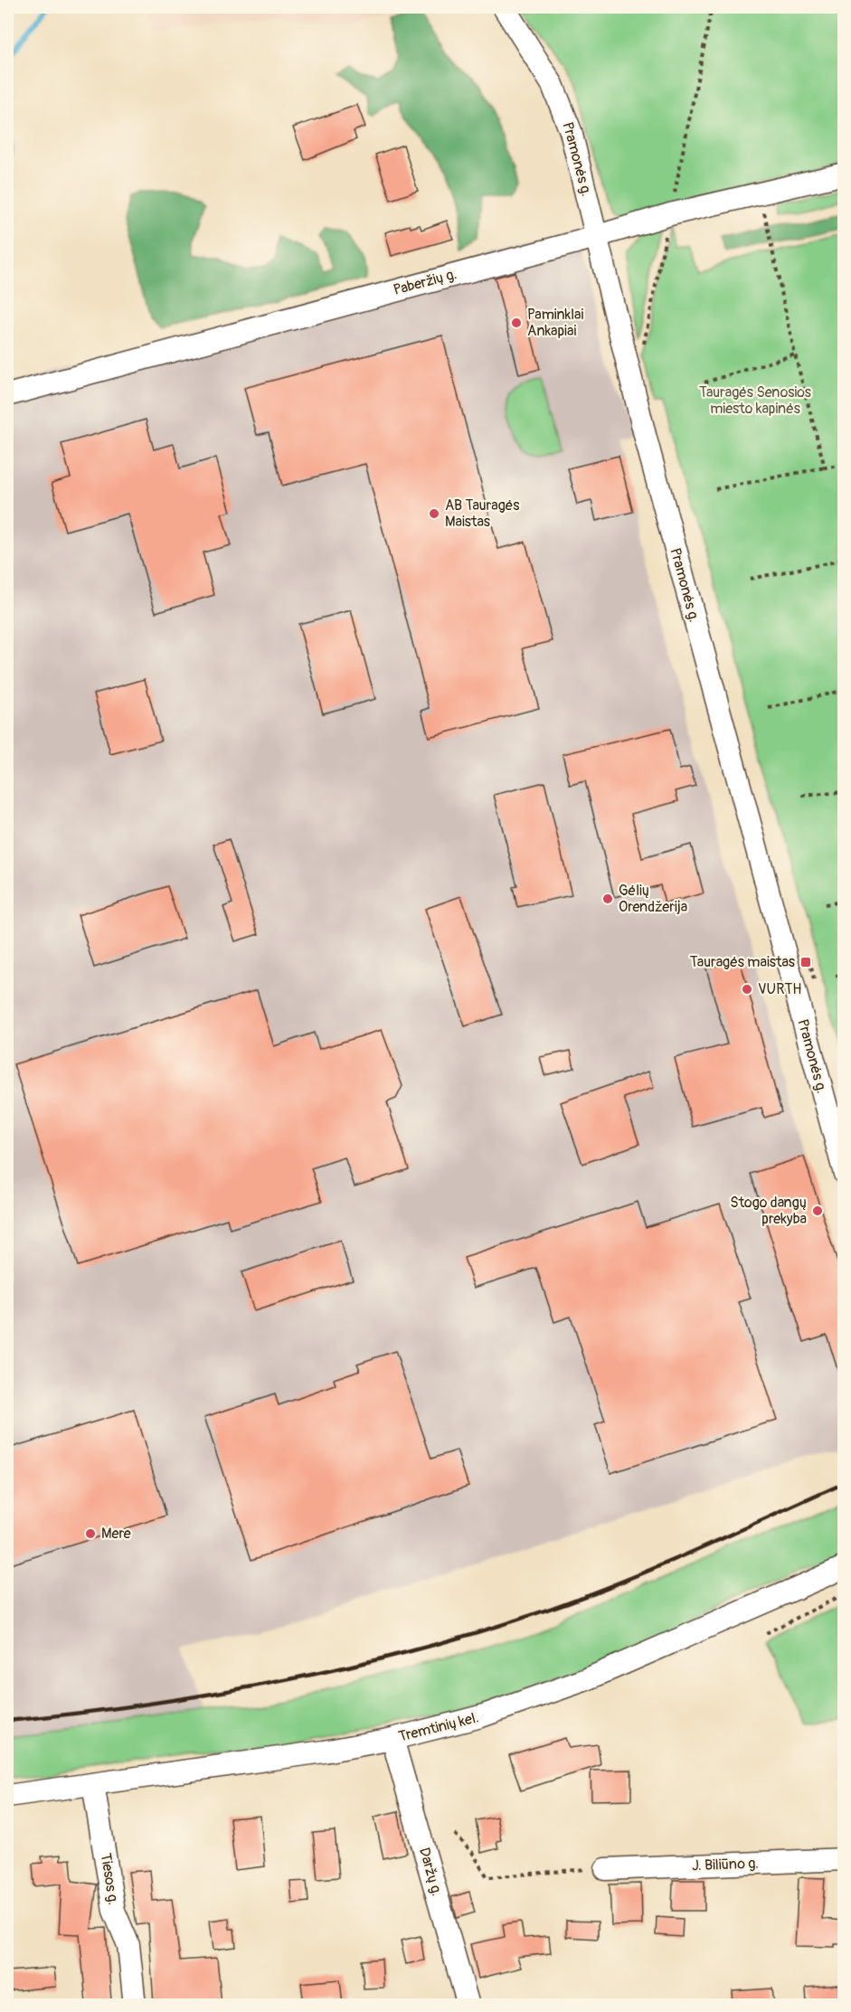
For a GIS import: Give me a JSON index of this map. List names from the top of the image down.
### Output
{
  "streets": {
    "street": [
      "Pramonės g.",
      "Paberžių g.",
      "Tremtinių kel.",
      "J. Biliūno g.",
      "Daržų g.",
      "Tiesos g."
    ]
  },
  "crossings": [
    ["Pramonės g.", "Paberžių g."],
    ["Tremtinių kel.", "Daržų g."],
    ["Tremtinių kel.", "Tiesos g."]
  ],
  "parks": ["Tauragės Senosios miesto kapinės"],
  "places": {
    "other": [
      "Paminklai Ankapiai",
      "AB Tauragės Maistas",
      "Gėlių Orendžerija",
      "VURTH",
      "Stogo dangų prekyba",
      "Mere"
    ],
    "transit": ["Tauragės maistas"]
  }
}
